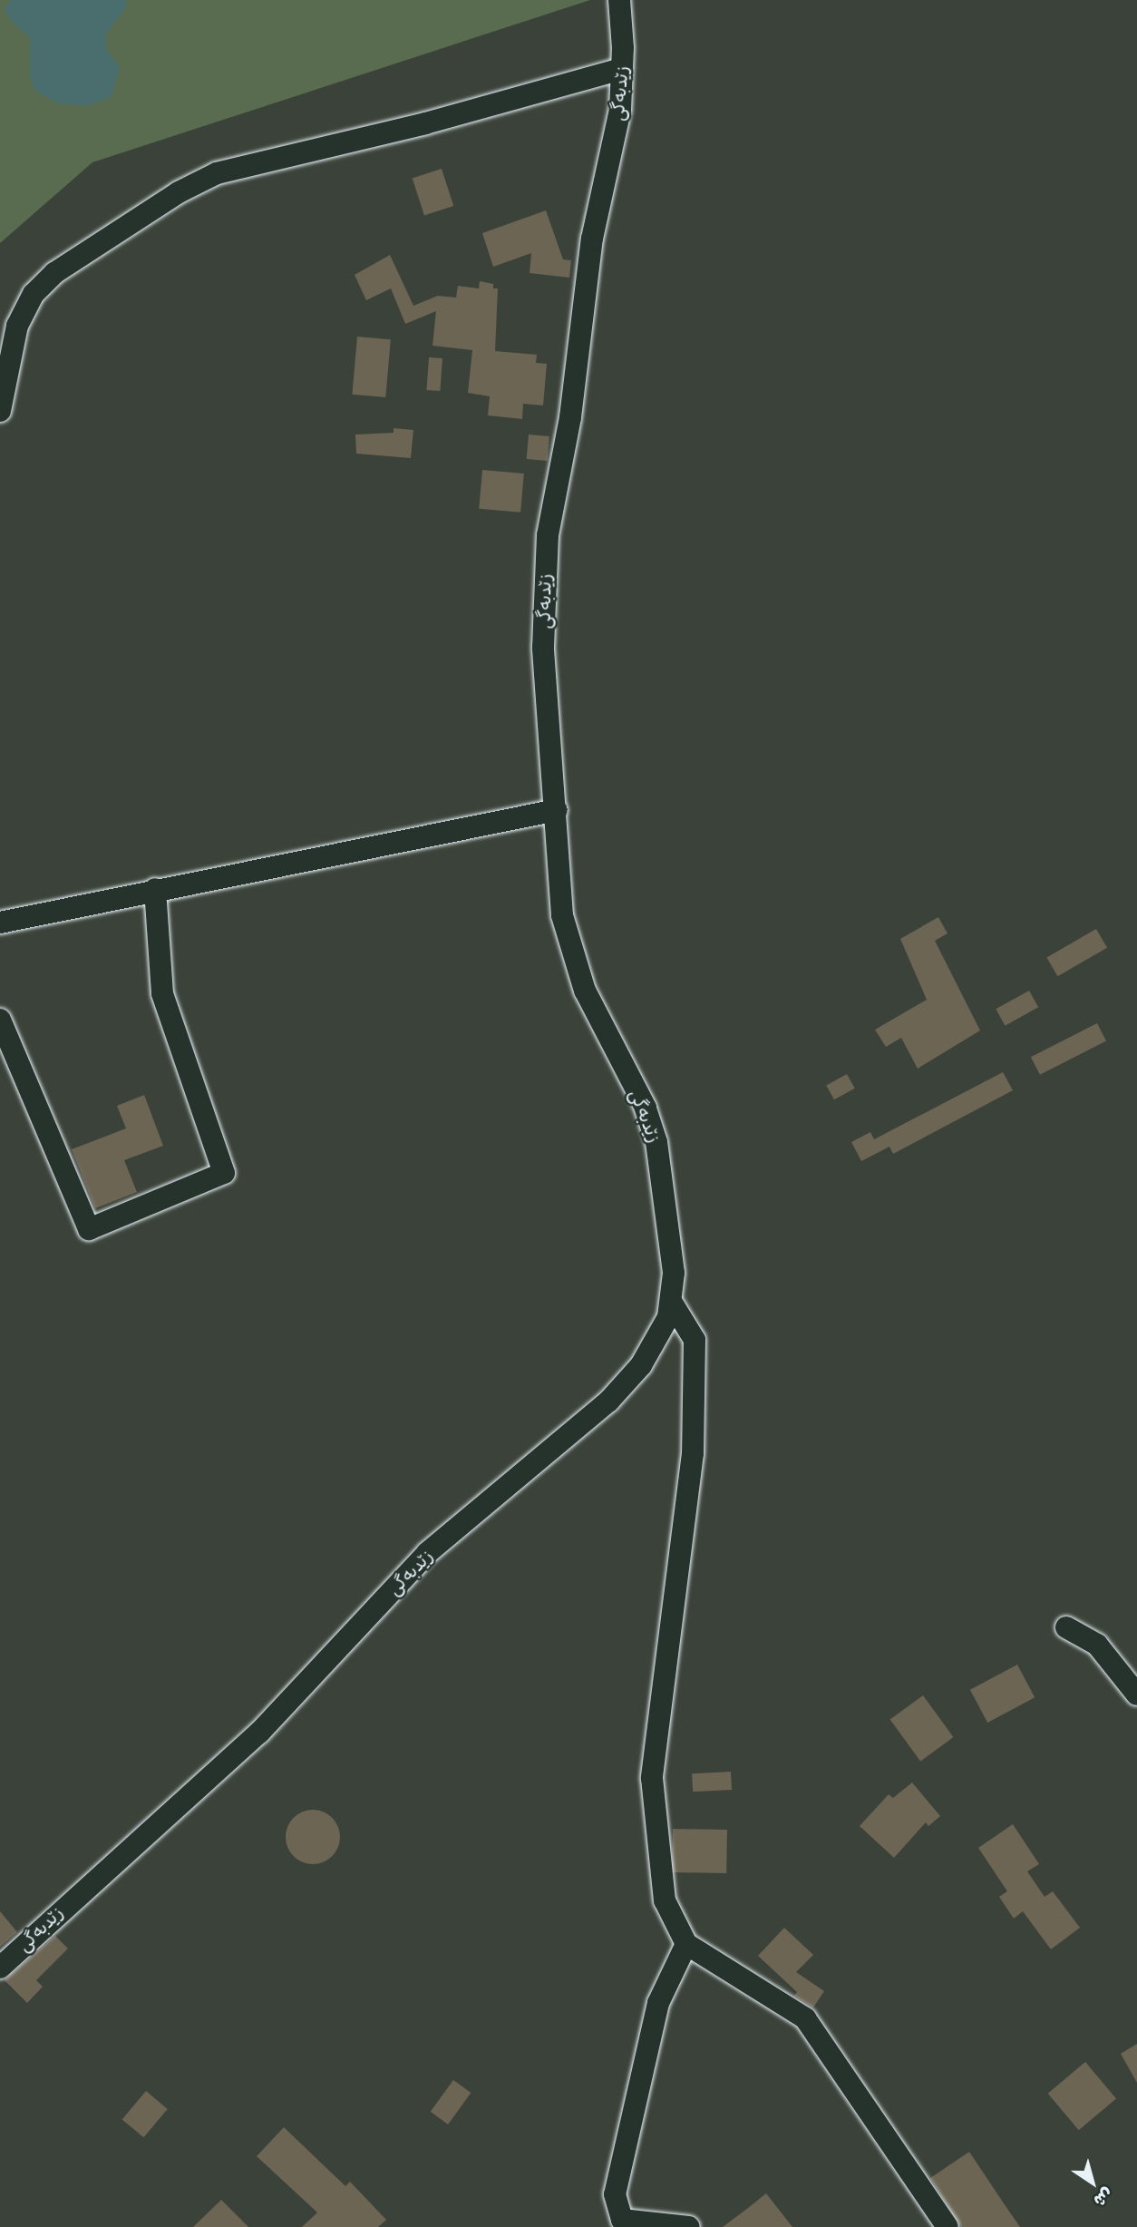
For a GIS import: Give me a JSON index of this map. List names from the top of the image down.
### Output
{
  "streets": {
    "street": ["زێدبەگی"]
  },
  "north": "bottom right"
}
